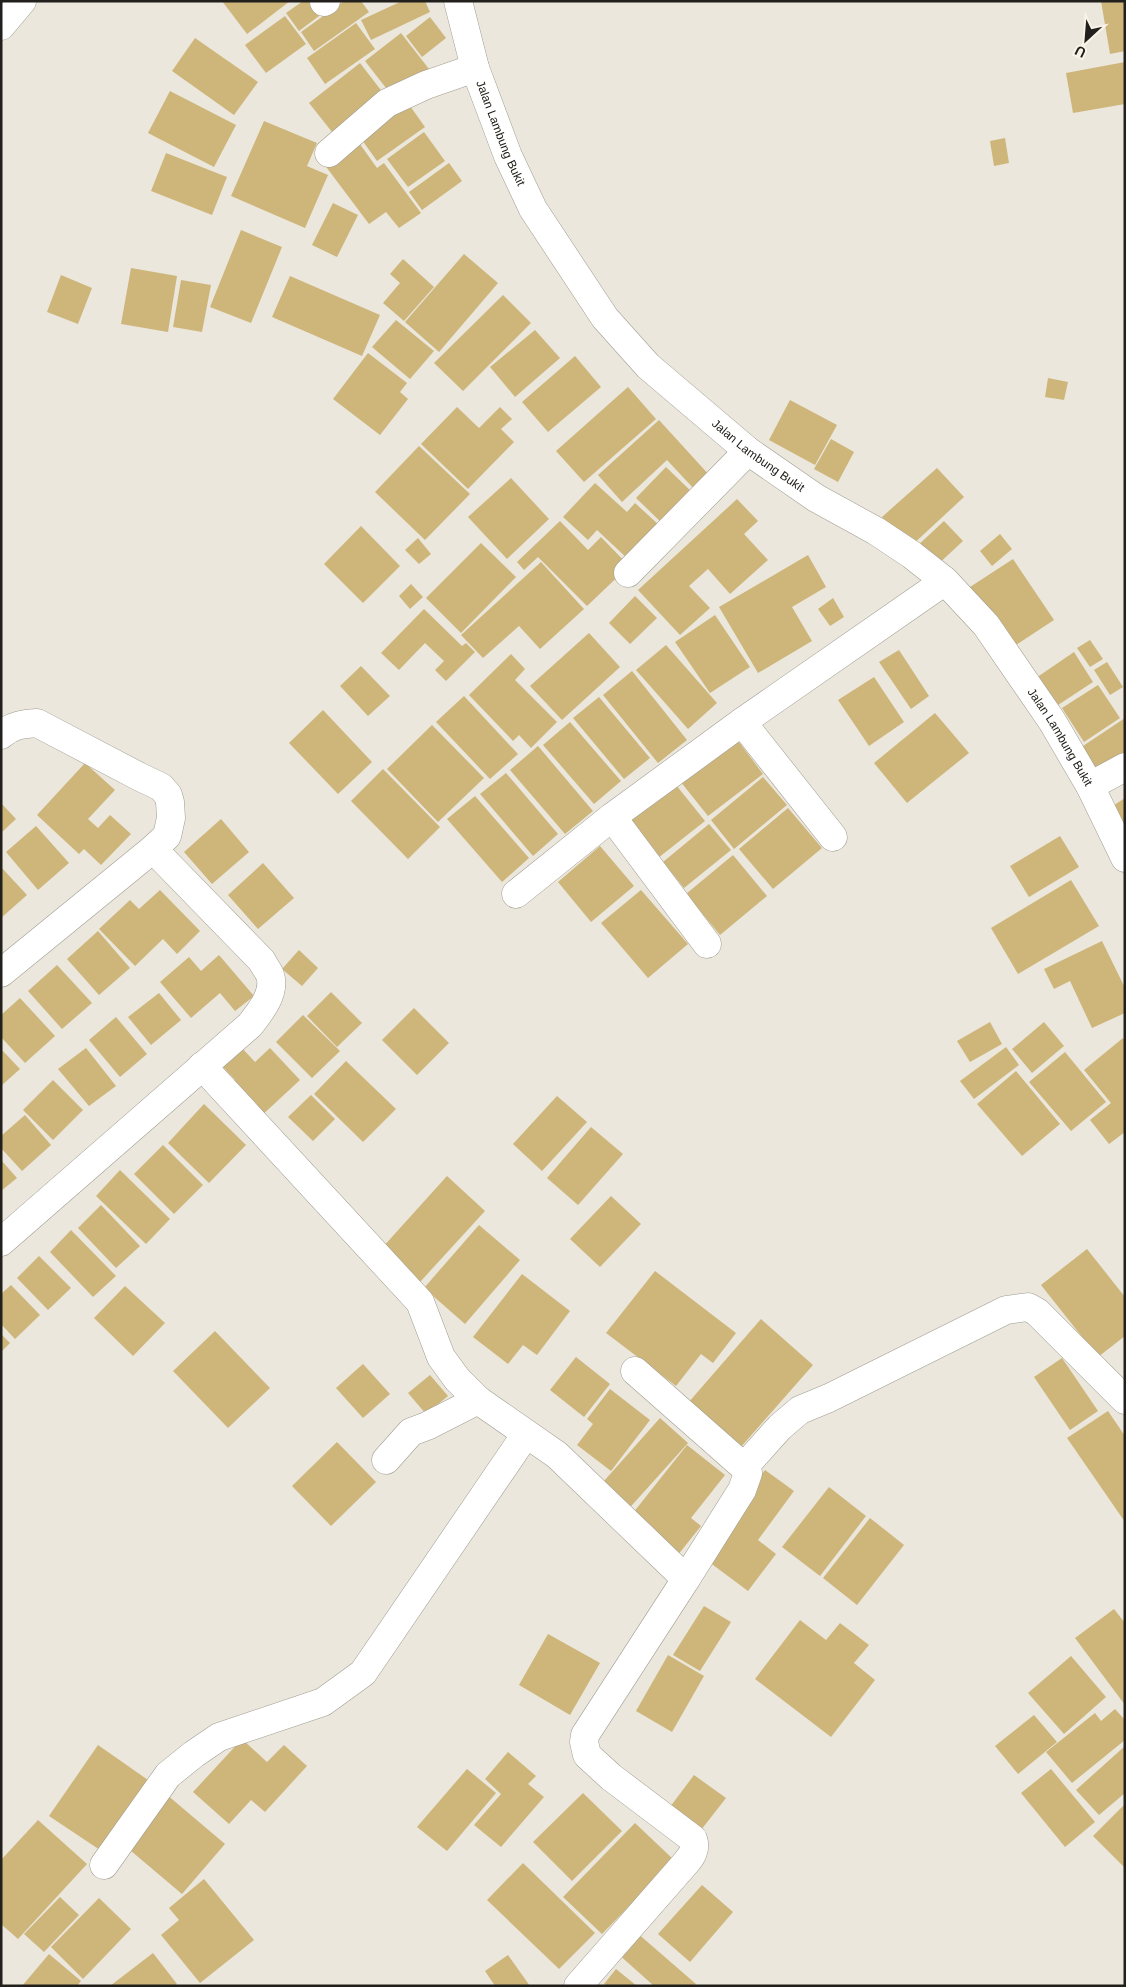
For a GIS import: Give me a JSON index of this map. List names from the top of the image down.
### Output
{
  "streets": {
    "street": ["Jalan Lambung Bukit"]
  },
  "north": "bottom left"
}
